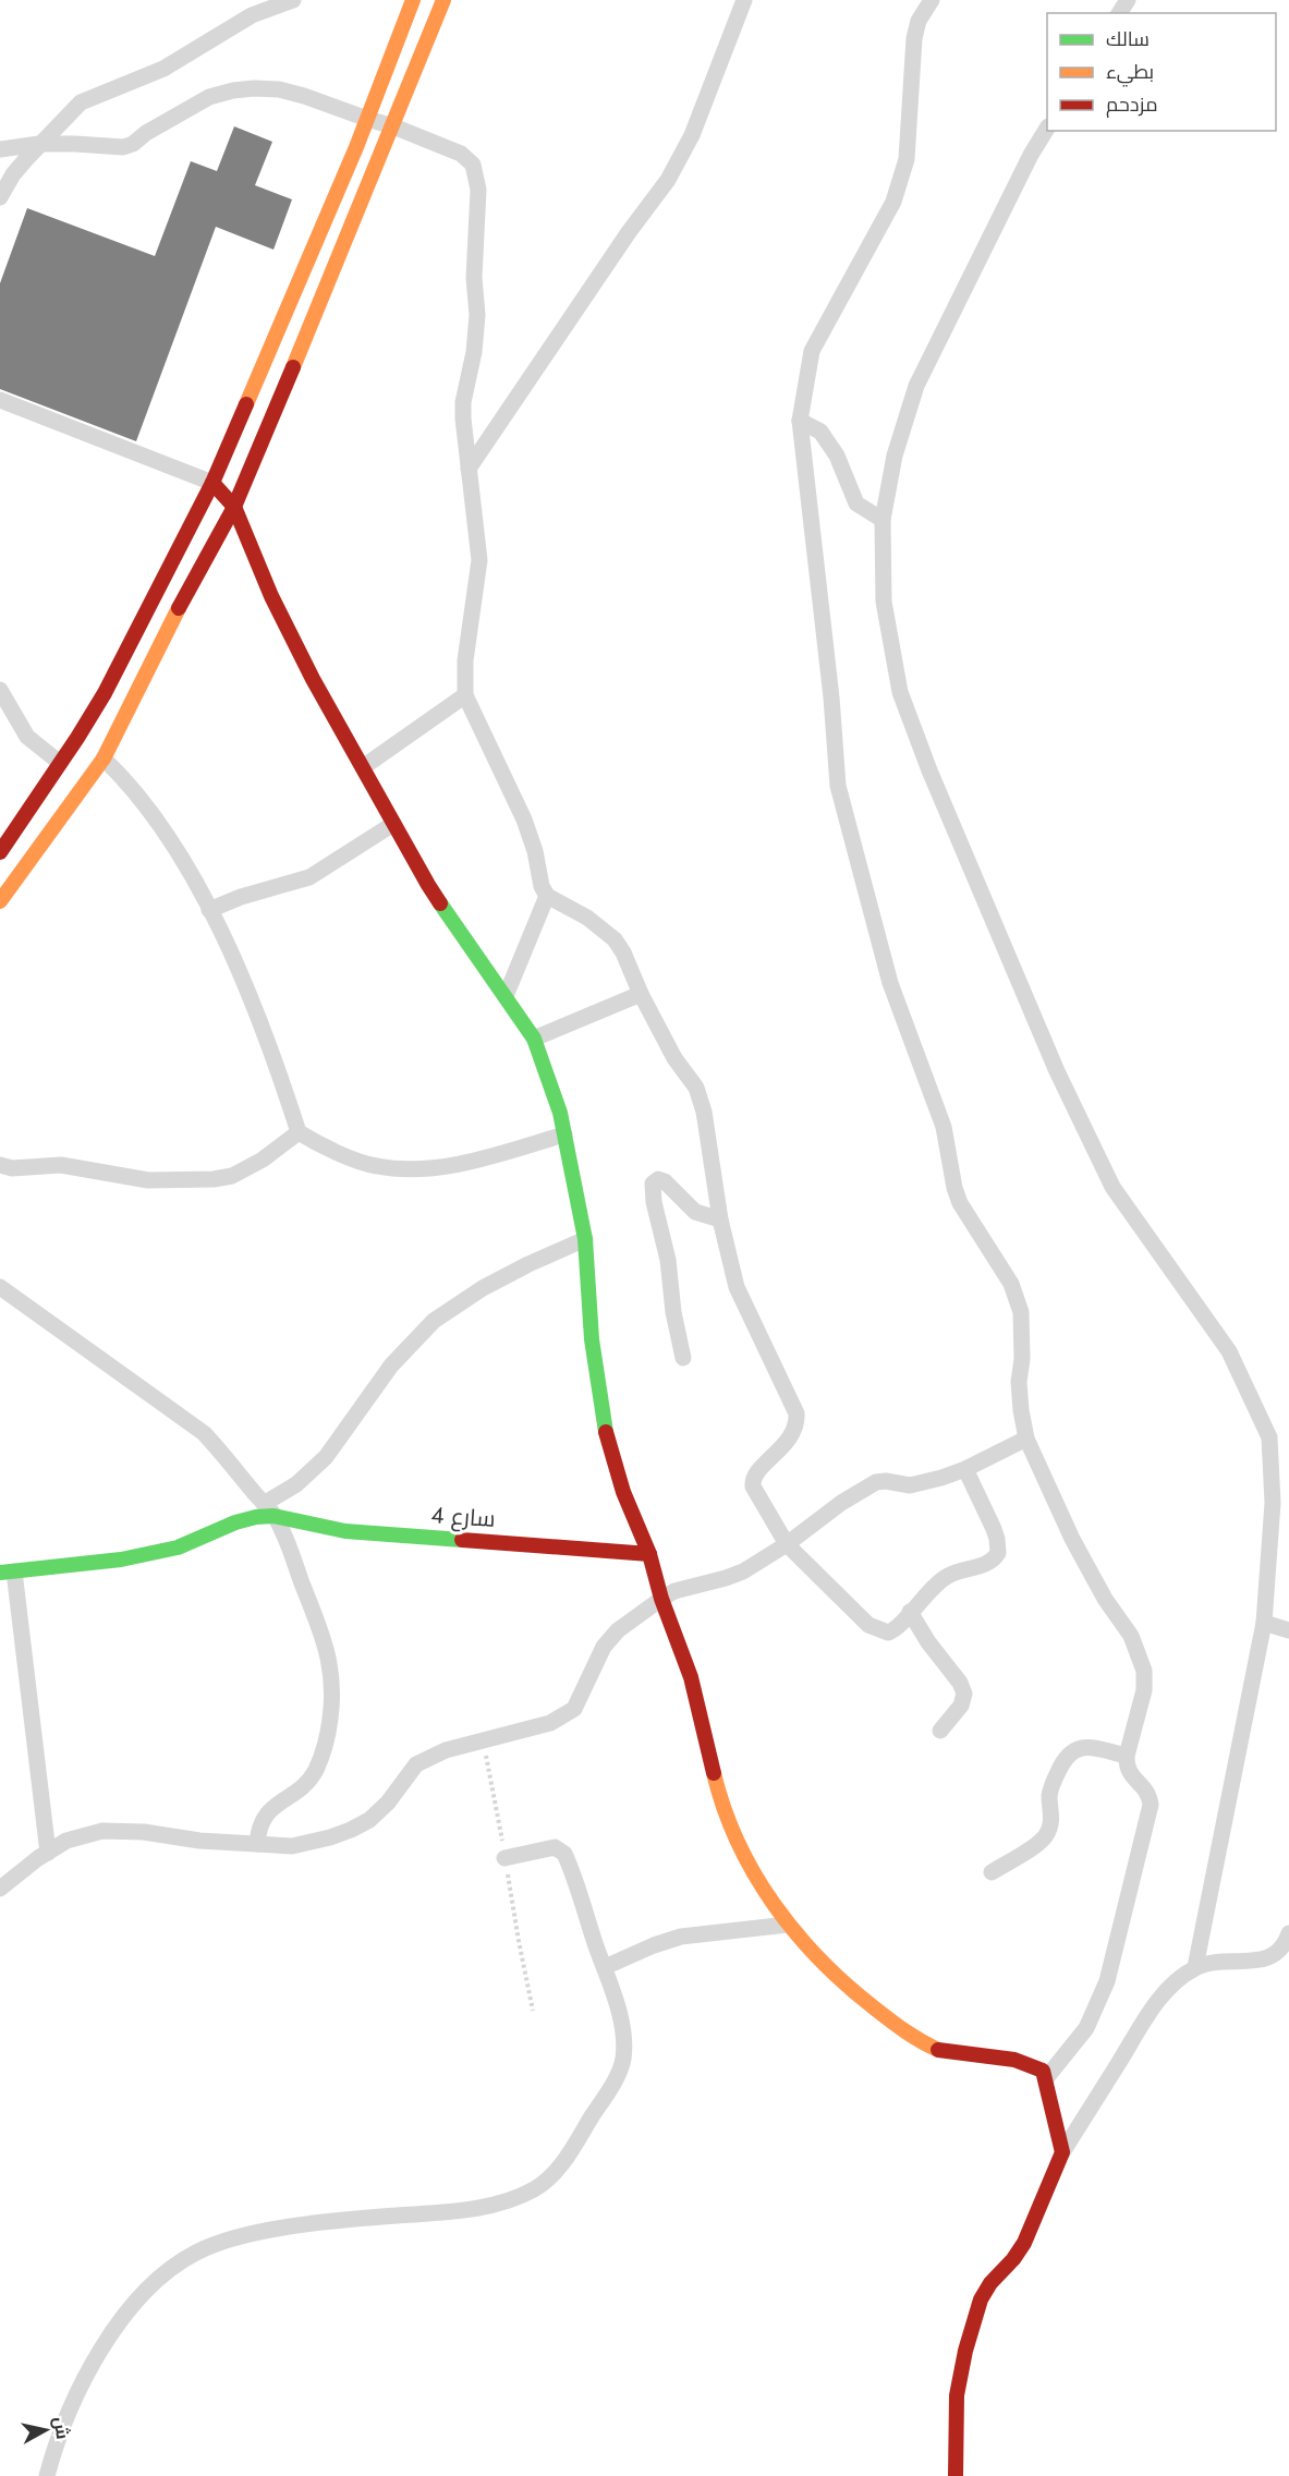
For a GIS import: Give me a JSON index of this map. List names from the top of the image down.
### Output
{
  "streets": {
    "main road": ["سارع 4"]
  },
  "legend": ["سالك", "بطيء", "مزدحم"],
  "north": "right"
}
